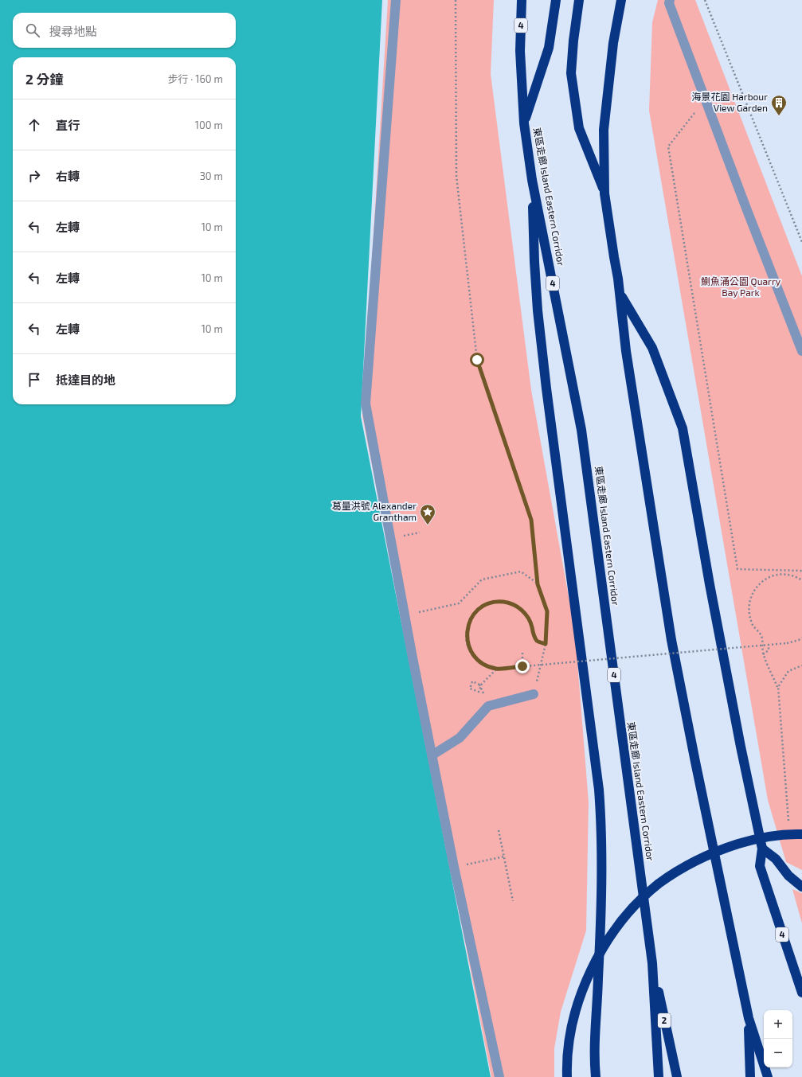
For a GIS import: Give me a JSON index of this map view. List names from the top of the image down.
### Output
{
  "streets": {
    "highway": ["4", "東區走廊 Island Eastern Corridor", "2"]
  },
  "crossings": [
    ["東區走廊 Island Eastern Corridor", "2"]
  ],
  "parks": ["鰂魚涌公園 Quarry Bay Park"],
  "places": {
    "building": ["海景花園 Harbour View Garden"],
    "place": ["葛量洪號 Alexander Grantham"]
  },
  "page": {
    "search": "搜尋地點",
    "heading": ["2 分鐘", "步行 · 160 m"],
    "list": [
      ["直行", "100 m"],
      ["右轉", "30 m"],
      ["左轉", "10 m"],
      ["左轉", "10 m"],
      ["左轉", "10 m"],
      "抵達目的地"
    ],
    "map_buttons": ["+", "−"]
  }
}
